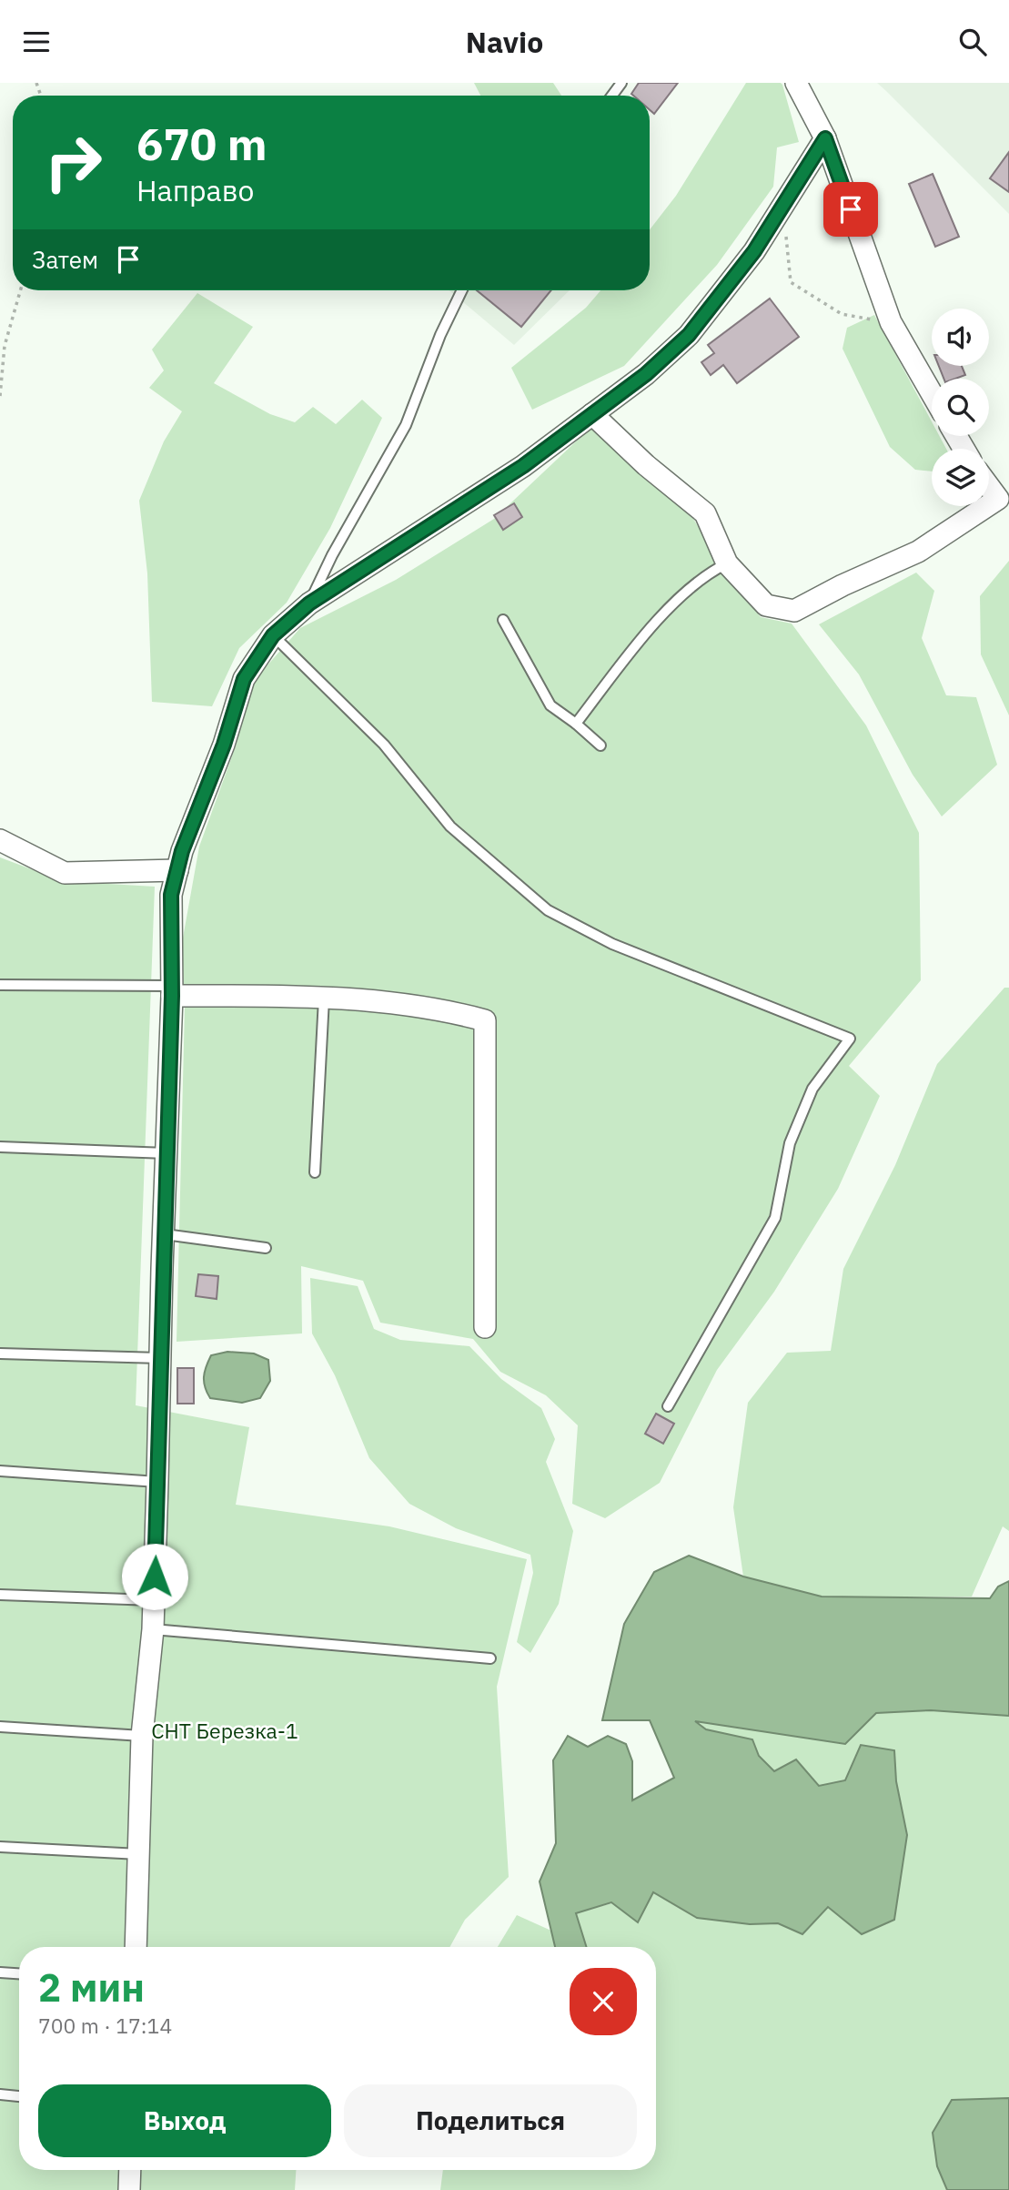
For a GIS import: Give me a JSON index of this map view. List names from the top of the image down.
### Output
{
  "parks": ["СНТ Березка-1"],
  "page": {
    "header": "Navio",
    "turn": ["670 m", "Направо"],
    "then": "Затем",
    "heading": ["2 мин", "700 m · 17:14"],
    "buttons": ["Выход", "Поделиться"]
  }
}
